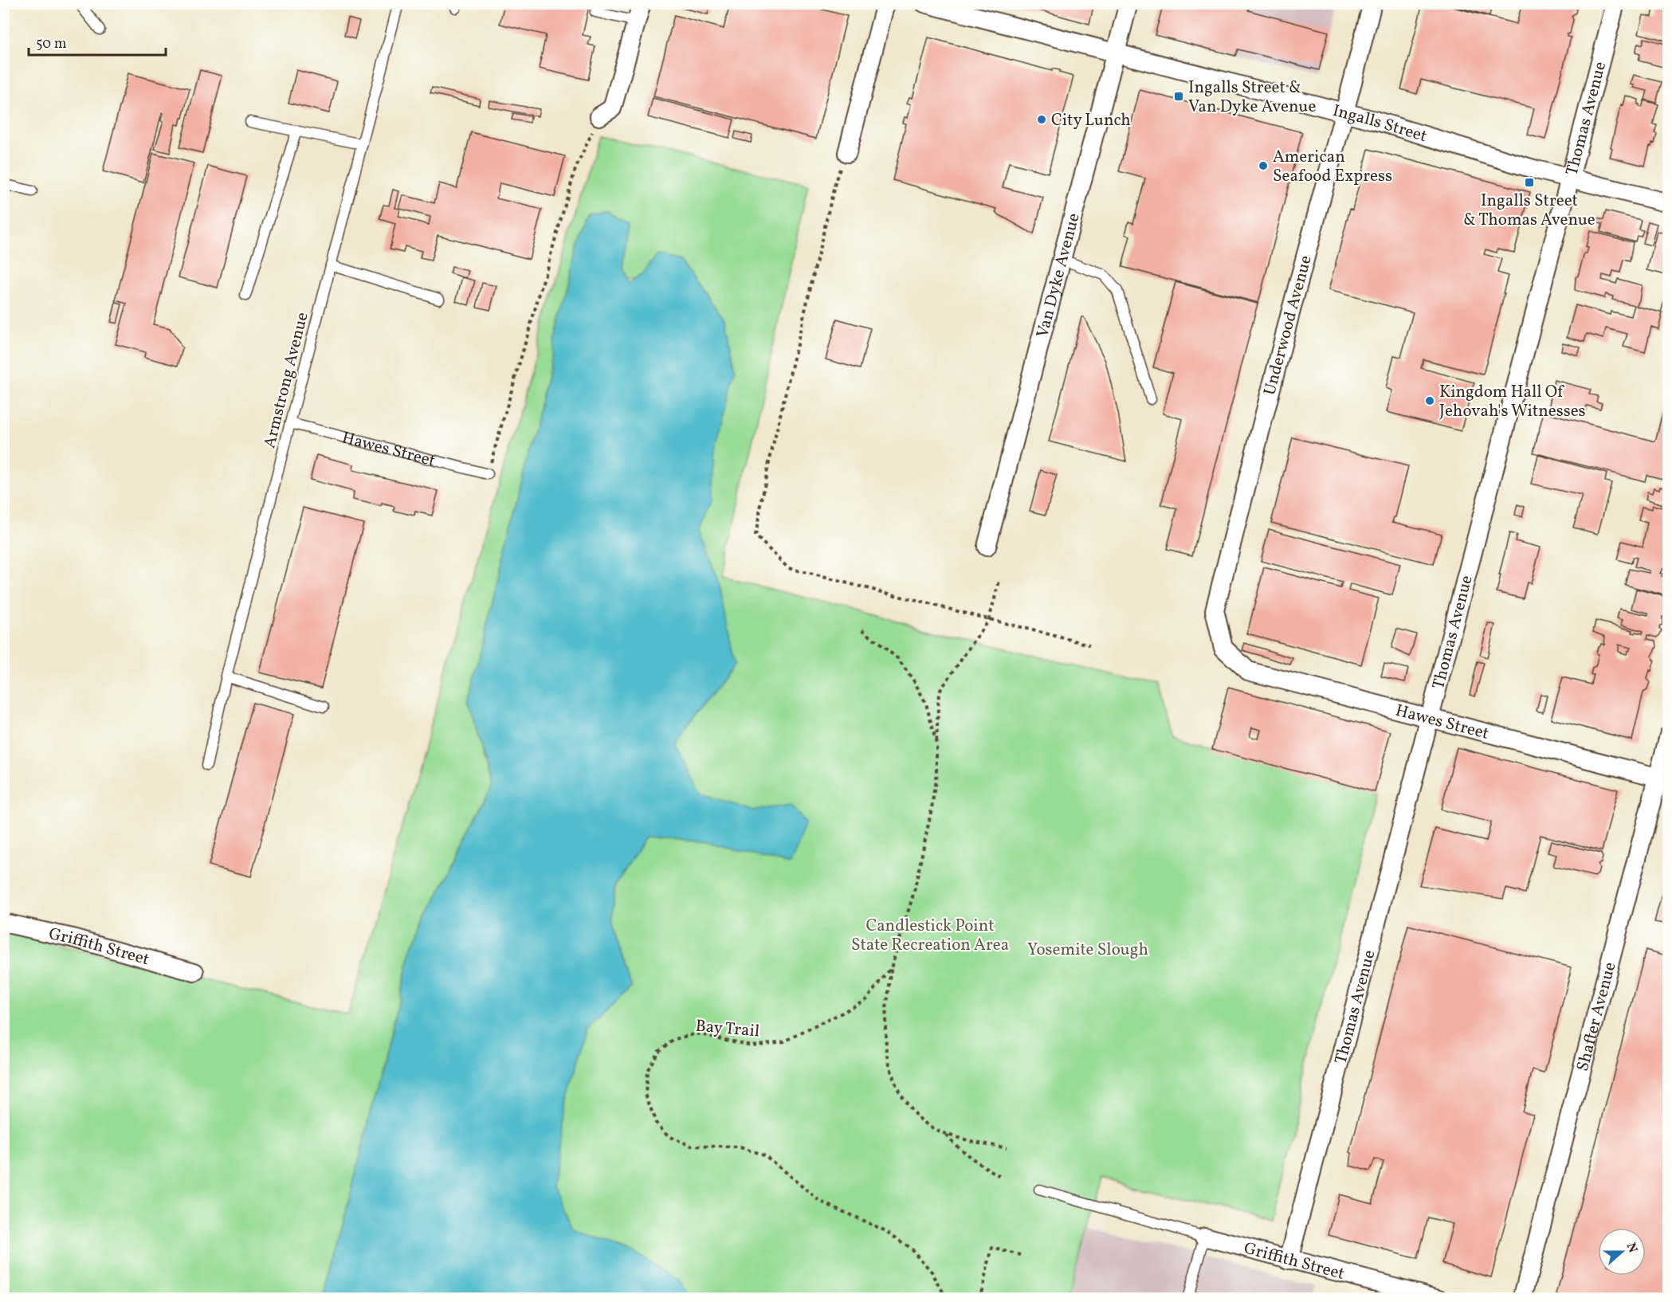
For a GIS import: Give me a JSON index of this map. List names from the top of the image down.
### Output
{
  "streets": {
    "street": [
      "Thomas Avenue",
      "Ingalls Street",
      "Van Dyke Avenue",
      "Underwood Avenue",
      "Hawes Street",
      "Griffith Street",
      "Shafter Avenue"
    ],
    "lane": ["Armstrong Avenue"],
    "path": ["Bay Trail"]
  },
  "crossings": [
    ["Thomas Avenue", "Ingalls Street"],
    ["Thomas Avenue", "Hawes Street"],
    ["Thomas Avenue", "Griffith Street"],
    ["Ingalls Street", "Van Dyke Avenue"],
    ["Ingalls Street", "Underwood Avenue"],
    ["Underwood Avenue", "Hawes Street"],
    ["Armstrong Avenue", "Hawes Street"],
    ["Hawes Street", "Shafter Avenue"]
  ],
  "parks": ["Candlestick Point State Recreation Area", "Yosemite Slough"],
  "places": {
    "transit": ["Ingalls Street & Van Dyke Avenue", "Ingalls Street & Thomas Avenue"],
    "other": ["City Lunch", "American Seafood Express", "Kingdom Hall Of Jehovah's Witnesses"]
  },
  "scale_bar": "50 m",
  "north": "right"
}
